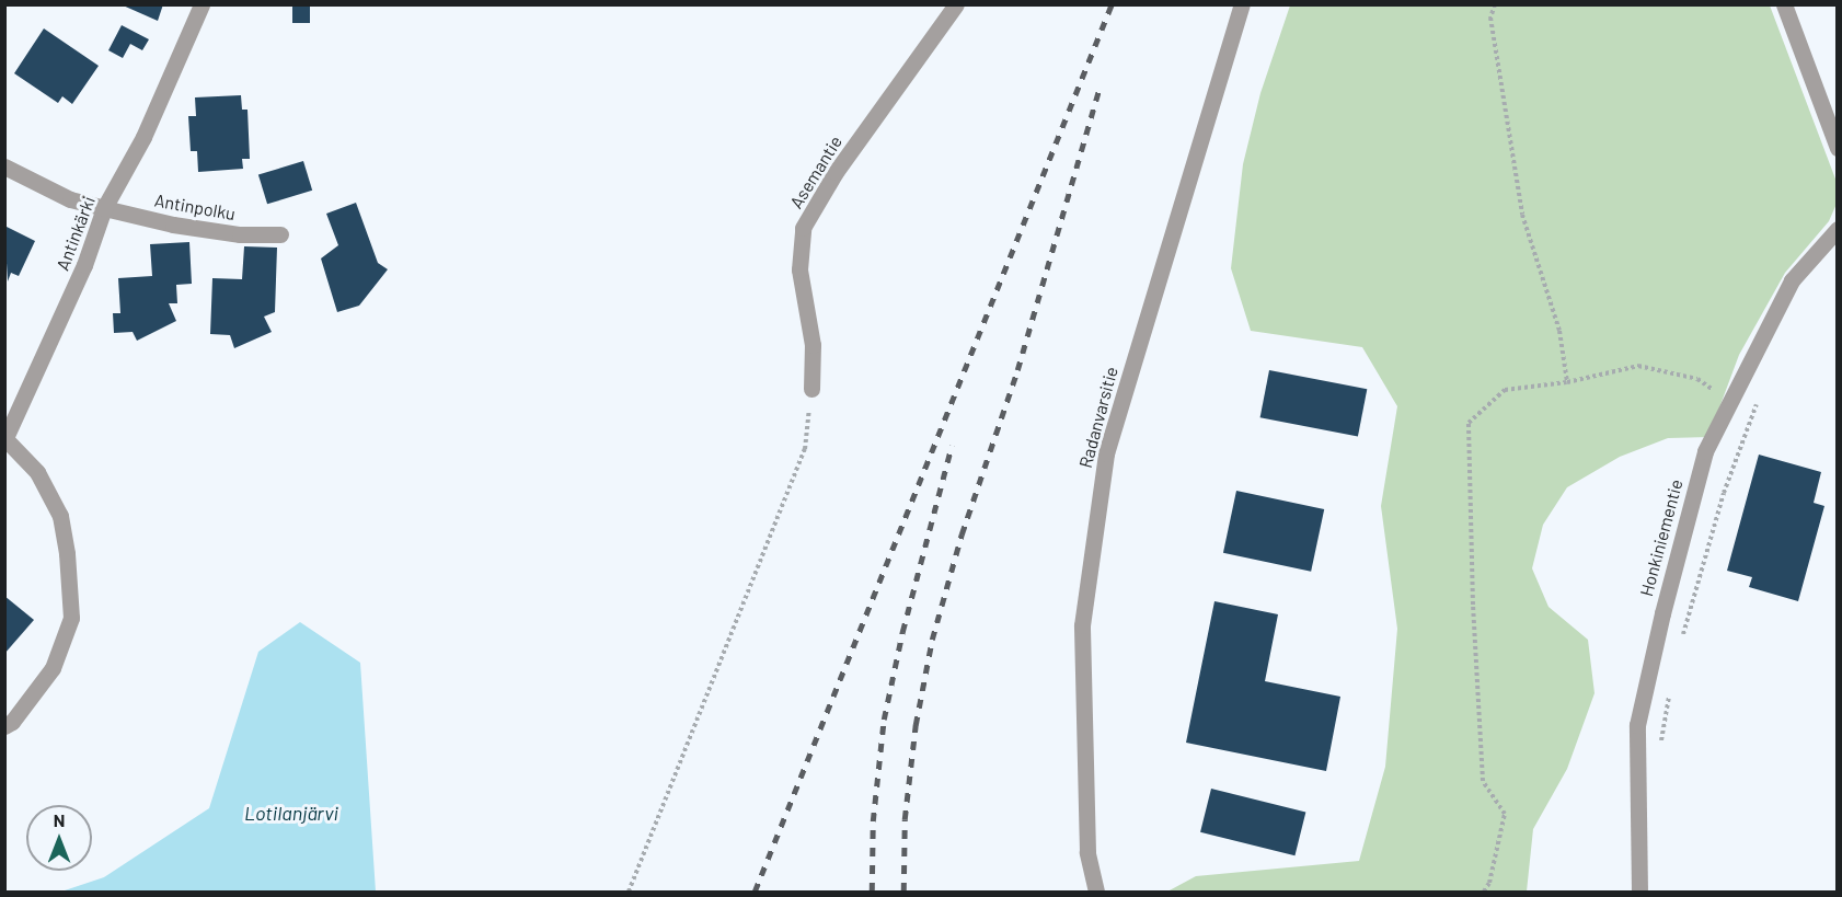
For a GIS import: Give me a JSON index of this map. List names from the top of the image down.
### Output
{
  "streets": {
    "street": [
      "Asemantie",
      "Antinpolku",
      "Antinkärki",
      "Radanvarsitie",
      "Honkiniementie"
    ]
  },
  "crossings": [
    ["Antinpolku", "Antinkärki"]
  ],
  "water": ["Lotilanjärvi"],
  "north": "top"
}
